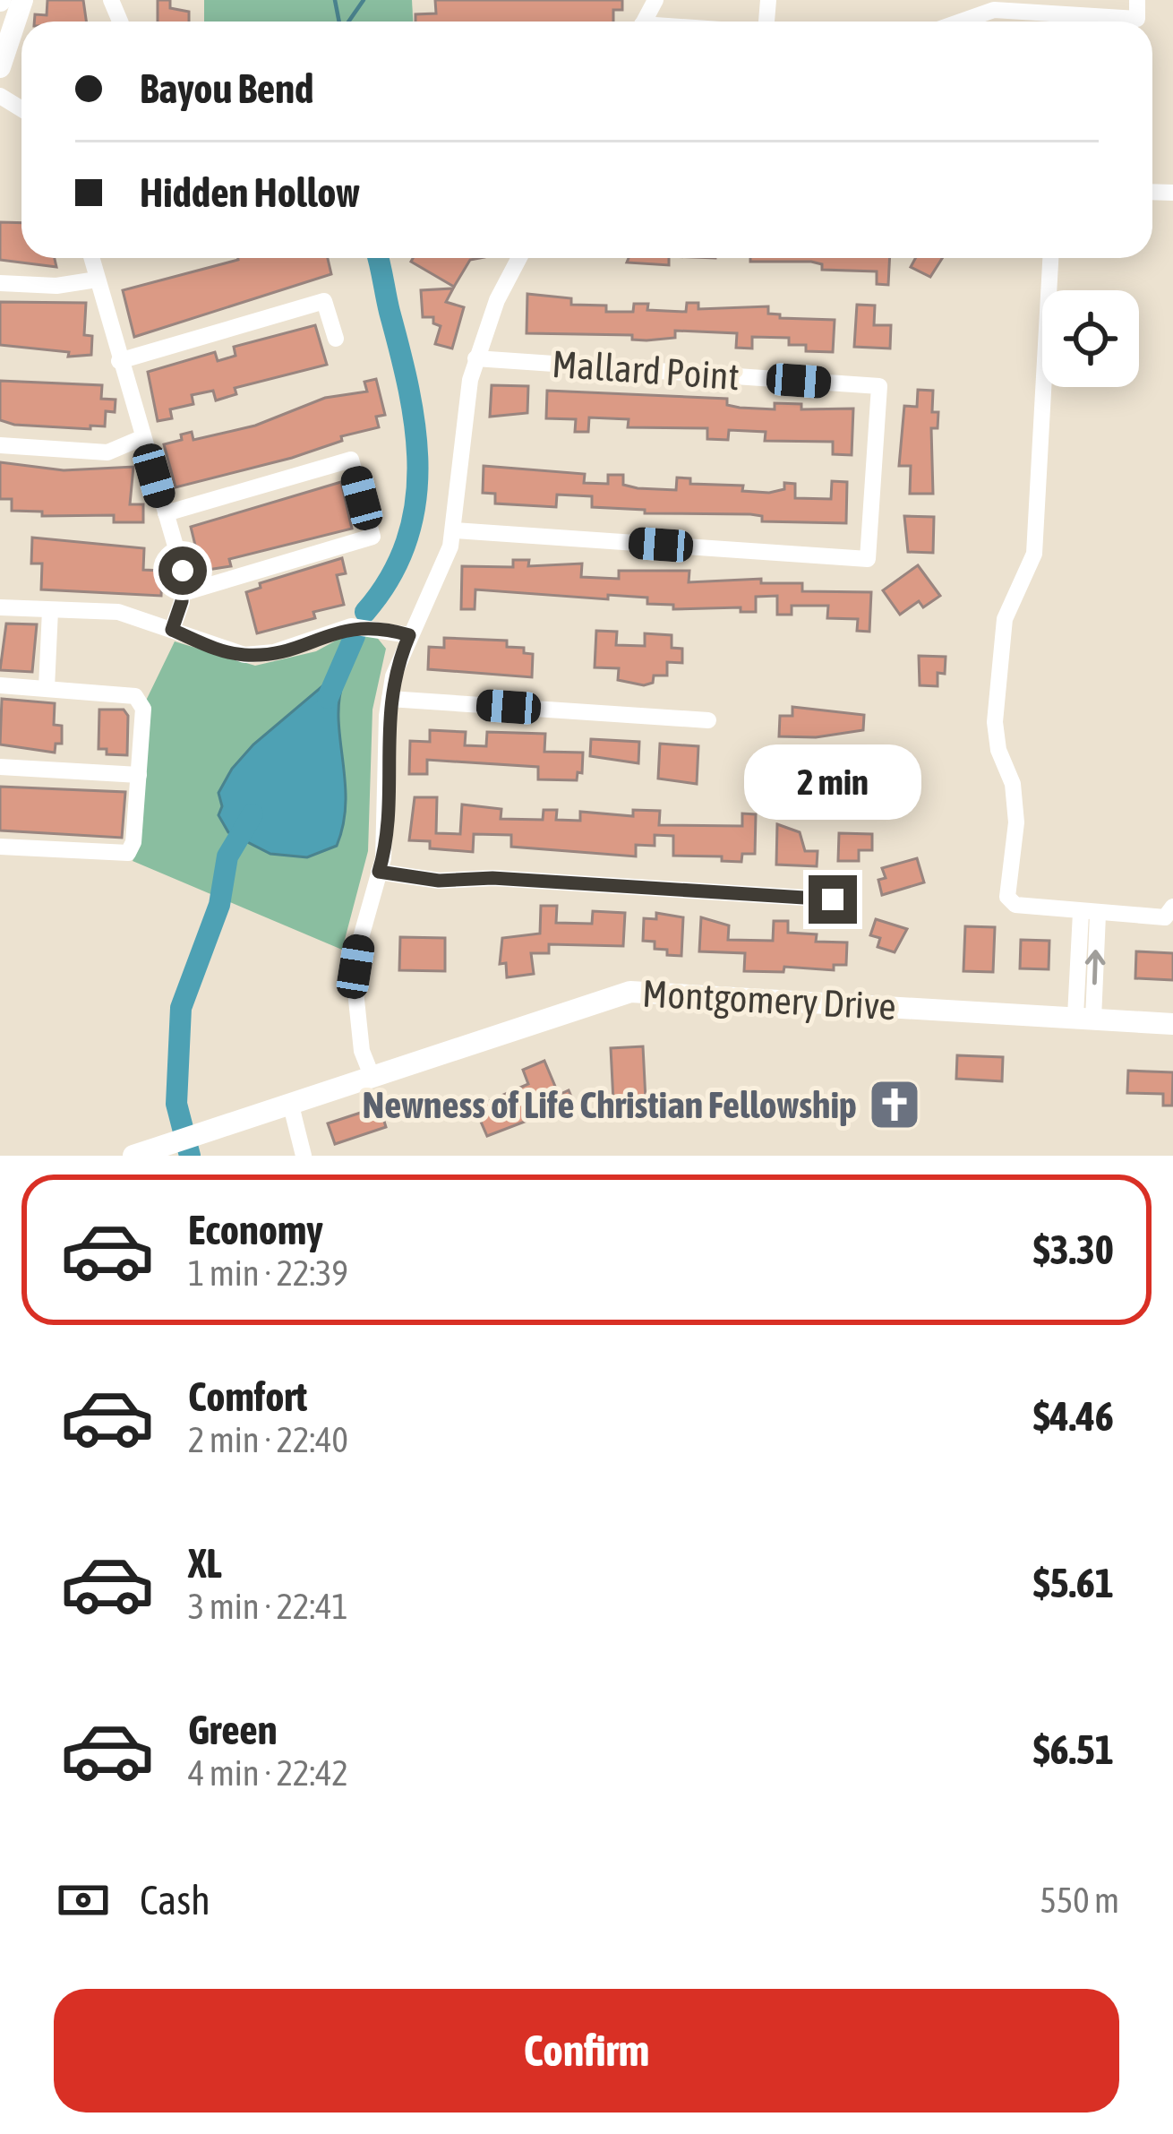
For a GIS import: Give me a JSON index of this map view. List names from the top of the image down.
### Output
{
  "streets": {
    "main road": ["Montgomery Drive"],
    "street": ["Mallard Point"]
  },
  "places": {
    "church": ["Newness of Life Christian Fellowship"]
  },
  "page": {
    "banner": ["Bayou Bend", "Hidden Hollow"],
    "bubble": "2 min",
    "list": [
      {
        "name": "Economy",
        "note": "1 min · 22:39",
        "value": "$3.30"
      },
      {
        "name": "Comfort",
        "note": "2 min · 22:40",
        "value": "$4.46"
      },
      {
        "name": "XL",
        "note": "3 min · 22:41",
        "value": "$5.61"
      },
      {
        "name": "Green",
        "note": "4 min · 22:42",
        "value": "$6.51"
      }
    ],
    "pay": ["Cash", "550 m"],
    "buttons": "Confirm"
  }
}
